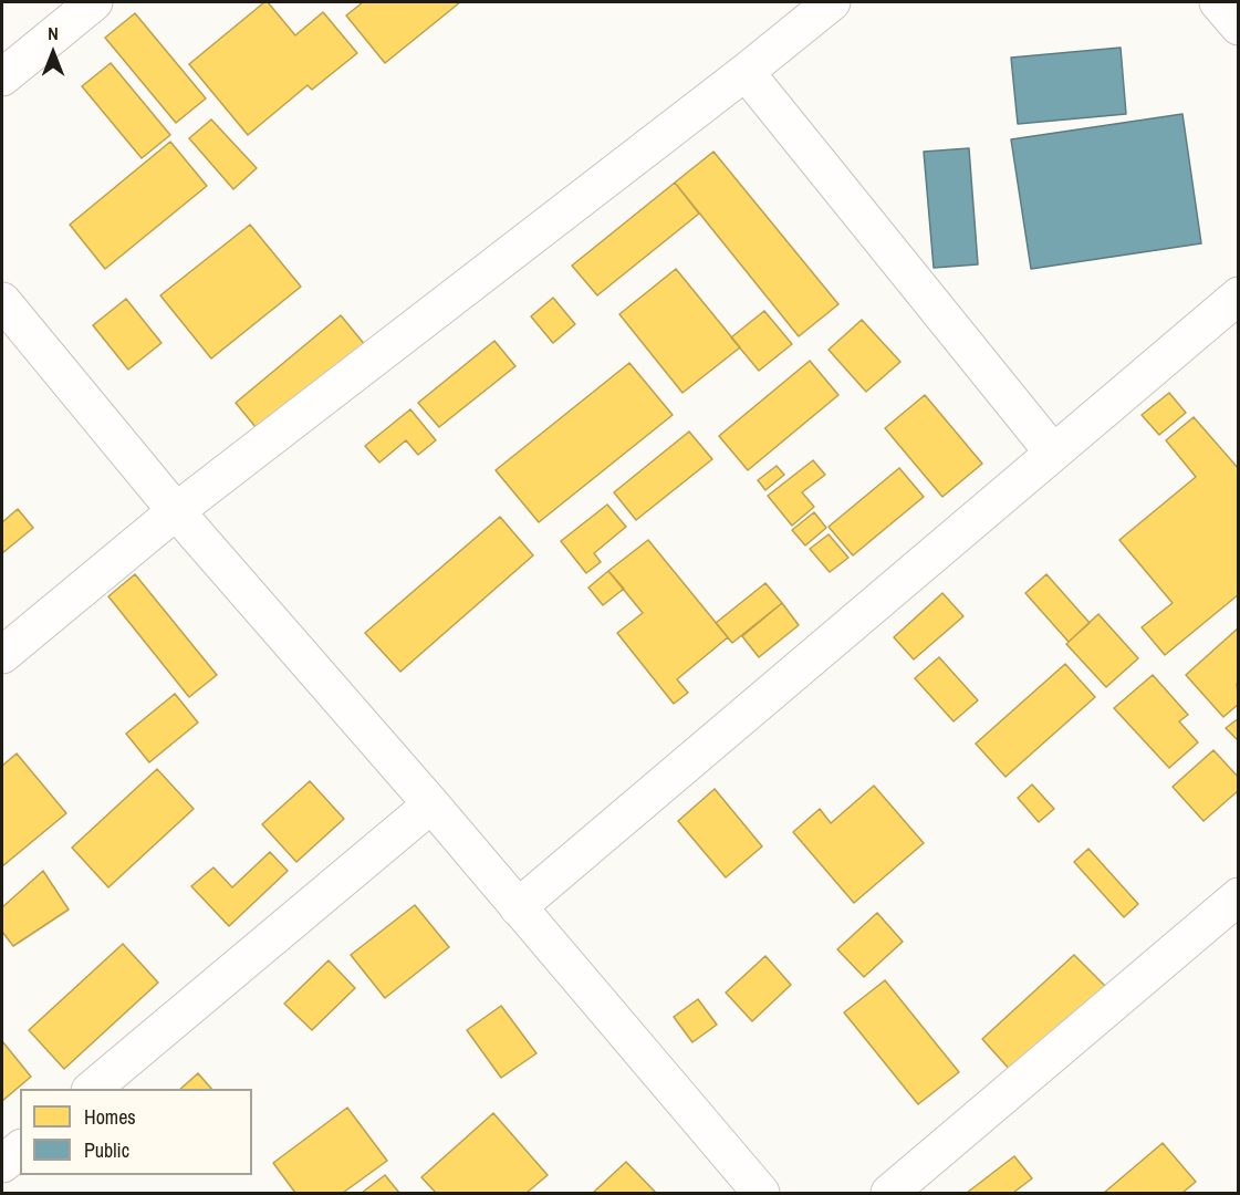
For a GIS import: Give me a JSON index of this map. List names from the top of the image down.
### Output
{
  "legend": ["Homes", "Public"],
  "north": "top"
}
